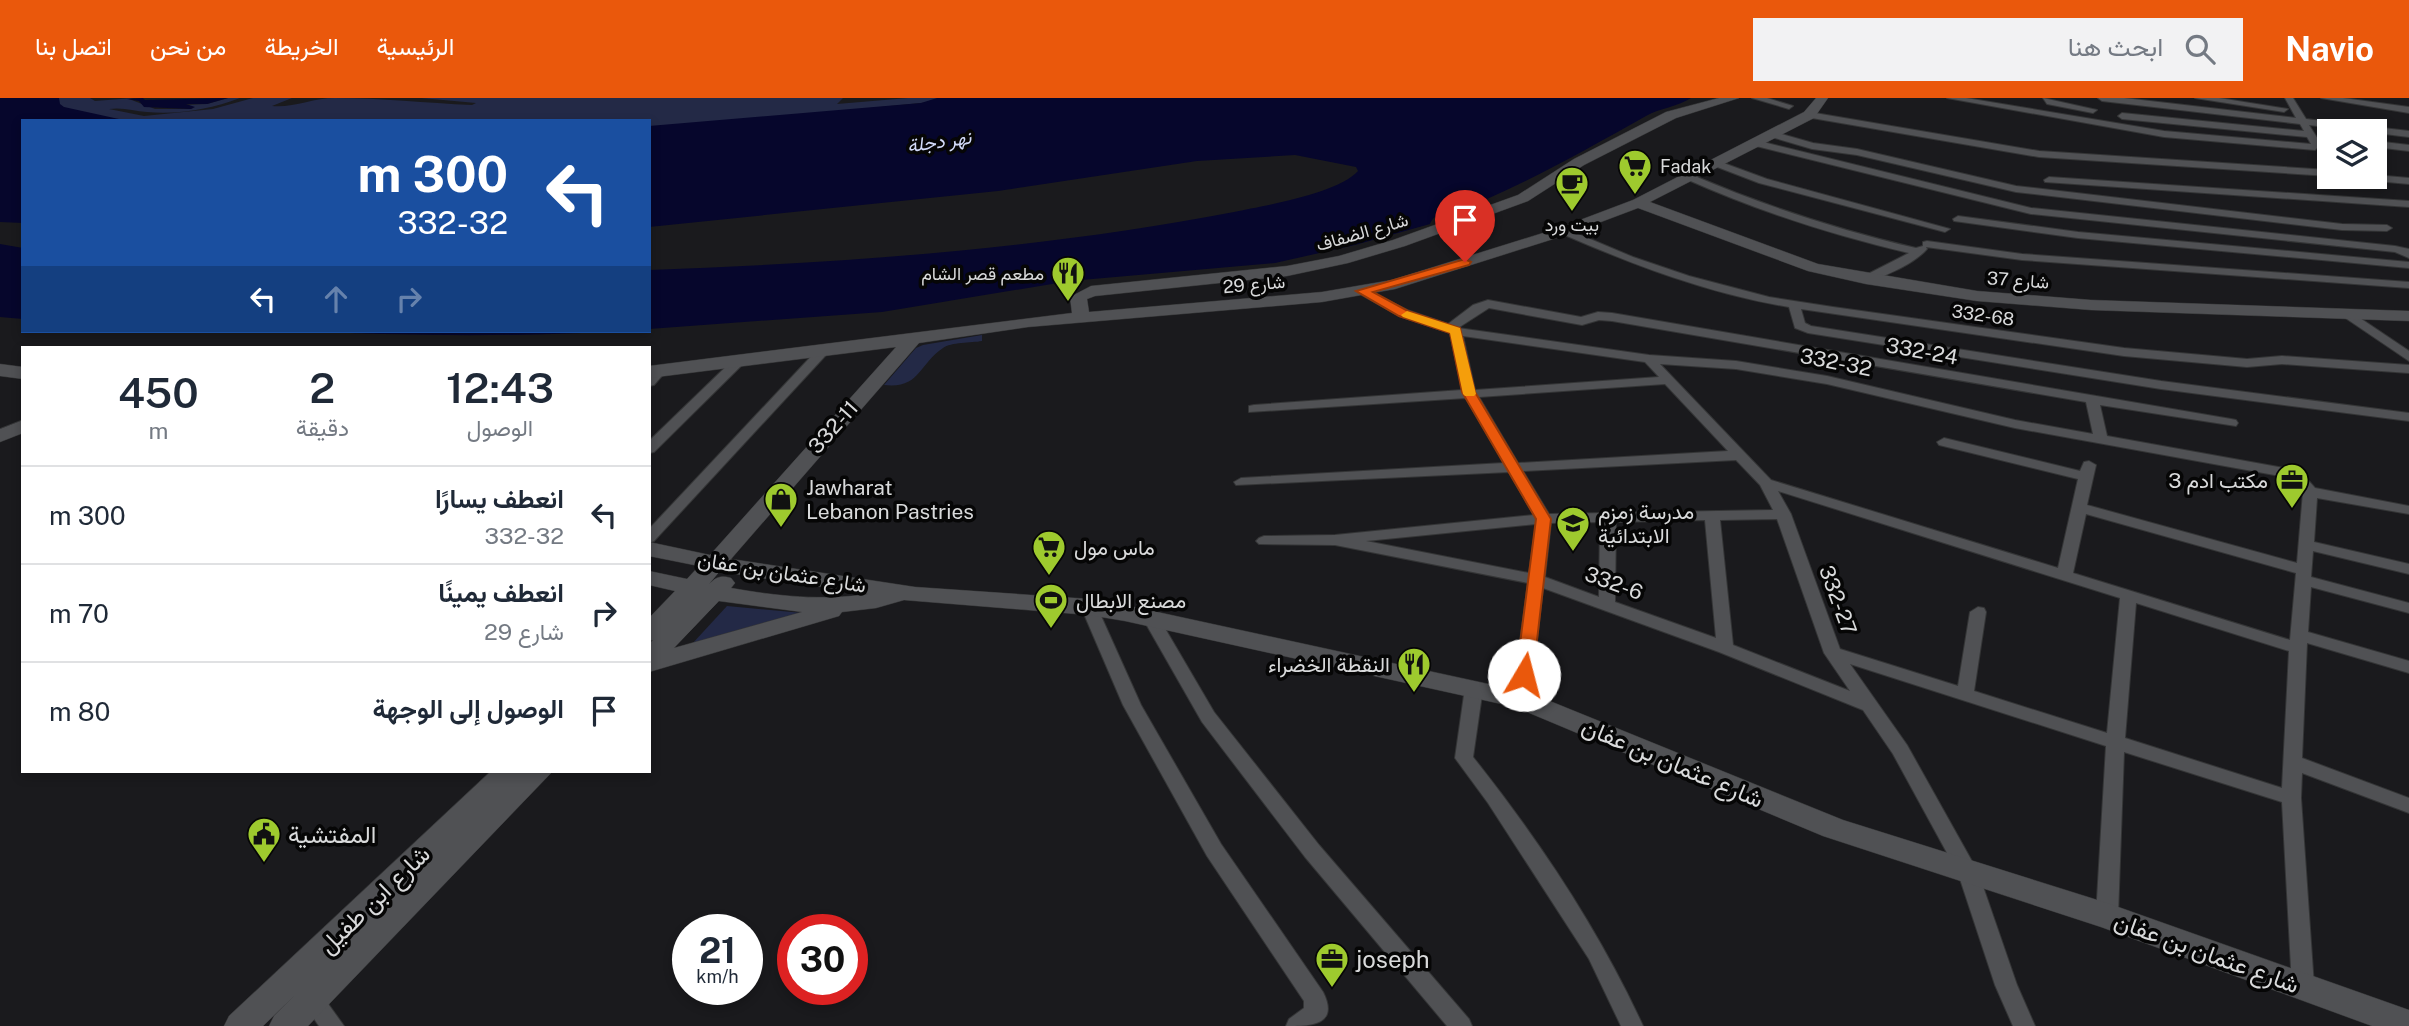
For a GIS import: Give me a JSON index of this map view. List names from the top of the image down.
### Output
{
  "streets": {
    "street": [
      "شارع الضفاف",
      "شارع 37",
      "شارع 29",
      "332-68",
      "332-24",
      "332-32",
      "332-11",
      "شارع عثمان بن عفان",
      "332-6",
      "332-27",
      "شارع ابن طفيل"
    ]
  },
  "crossings": [
    ["شارع الضفاف", "شارع 29"],
    ["شارع 37", "شارع 29"],
    ["شارع 29", "332-68"],
    ["شارع 29", "332-32"],
    ["شارع 29", "332-11"],
    ["332-24", "332-32"],
    ["332-32", "332-27"],
    ["332-11", "شارع عثمان بن عفان"],
    ["شارع عثمان بن عفان", "332-27"],
    ["332-6", "332-27"]
  ],
  "water": ["نهر دجلة"],
  "places": {
    "supermarket": ["Fadak", "ماس مول"],
    "cafe": ["بيت ورد"],
    "restaurant": ["مطعم قصر الشام", "النقطة الخضراء"],
    "office": ["مكتب ادم 3", "joseph"],
    "shop": ["Jawharat Lebanon Pastries"],
    "school or university": ["مدرسة زمزم الابتدائية"],
    "sports": ["مصنع الابطال"],
    "public building": ["المفتشية"]
  },
  "page": {
    "header": "Navio",
    "search": "ابحث هنا",
    "nav": [
      "الرئيسية",
      "الخريطة",
      "من نحن",
      "اتصل بنا"
    ],
    "turn": ["300 m", "332-32"],
    "eta": [
      "12:43",
      "الوصول",
      "2",
      "دقيقة",
      "450",
      "m"
    ],
    "list": [
      {
        "name": "انعطف يسارًا",
        "note": "332-32",
        "value": "300 m"
      },
      {
        "name": "انعطف يمينًا",
        "note": "شارع 29",
        "value": "70 m"
      },
      {
        "name": "الوصول إلى الوجهة",
        "value": "80 m"
      }
    ],
    "speed": "21 km/h",
    "limit": "30"
  }
}
